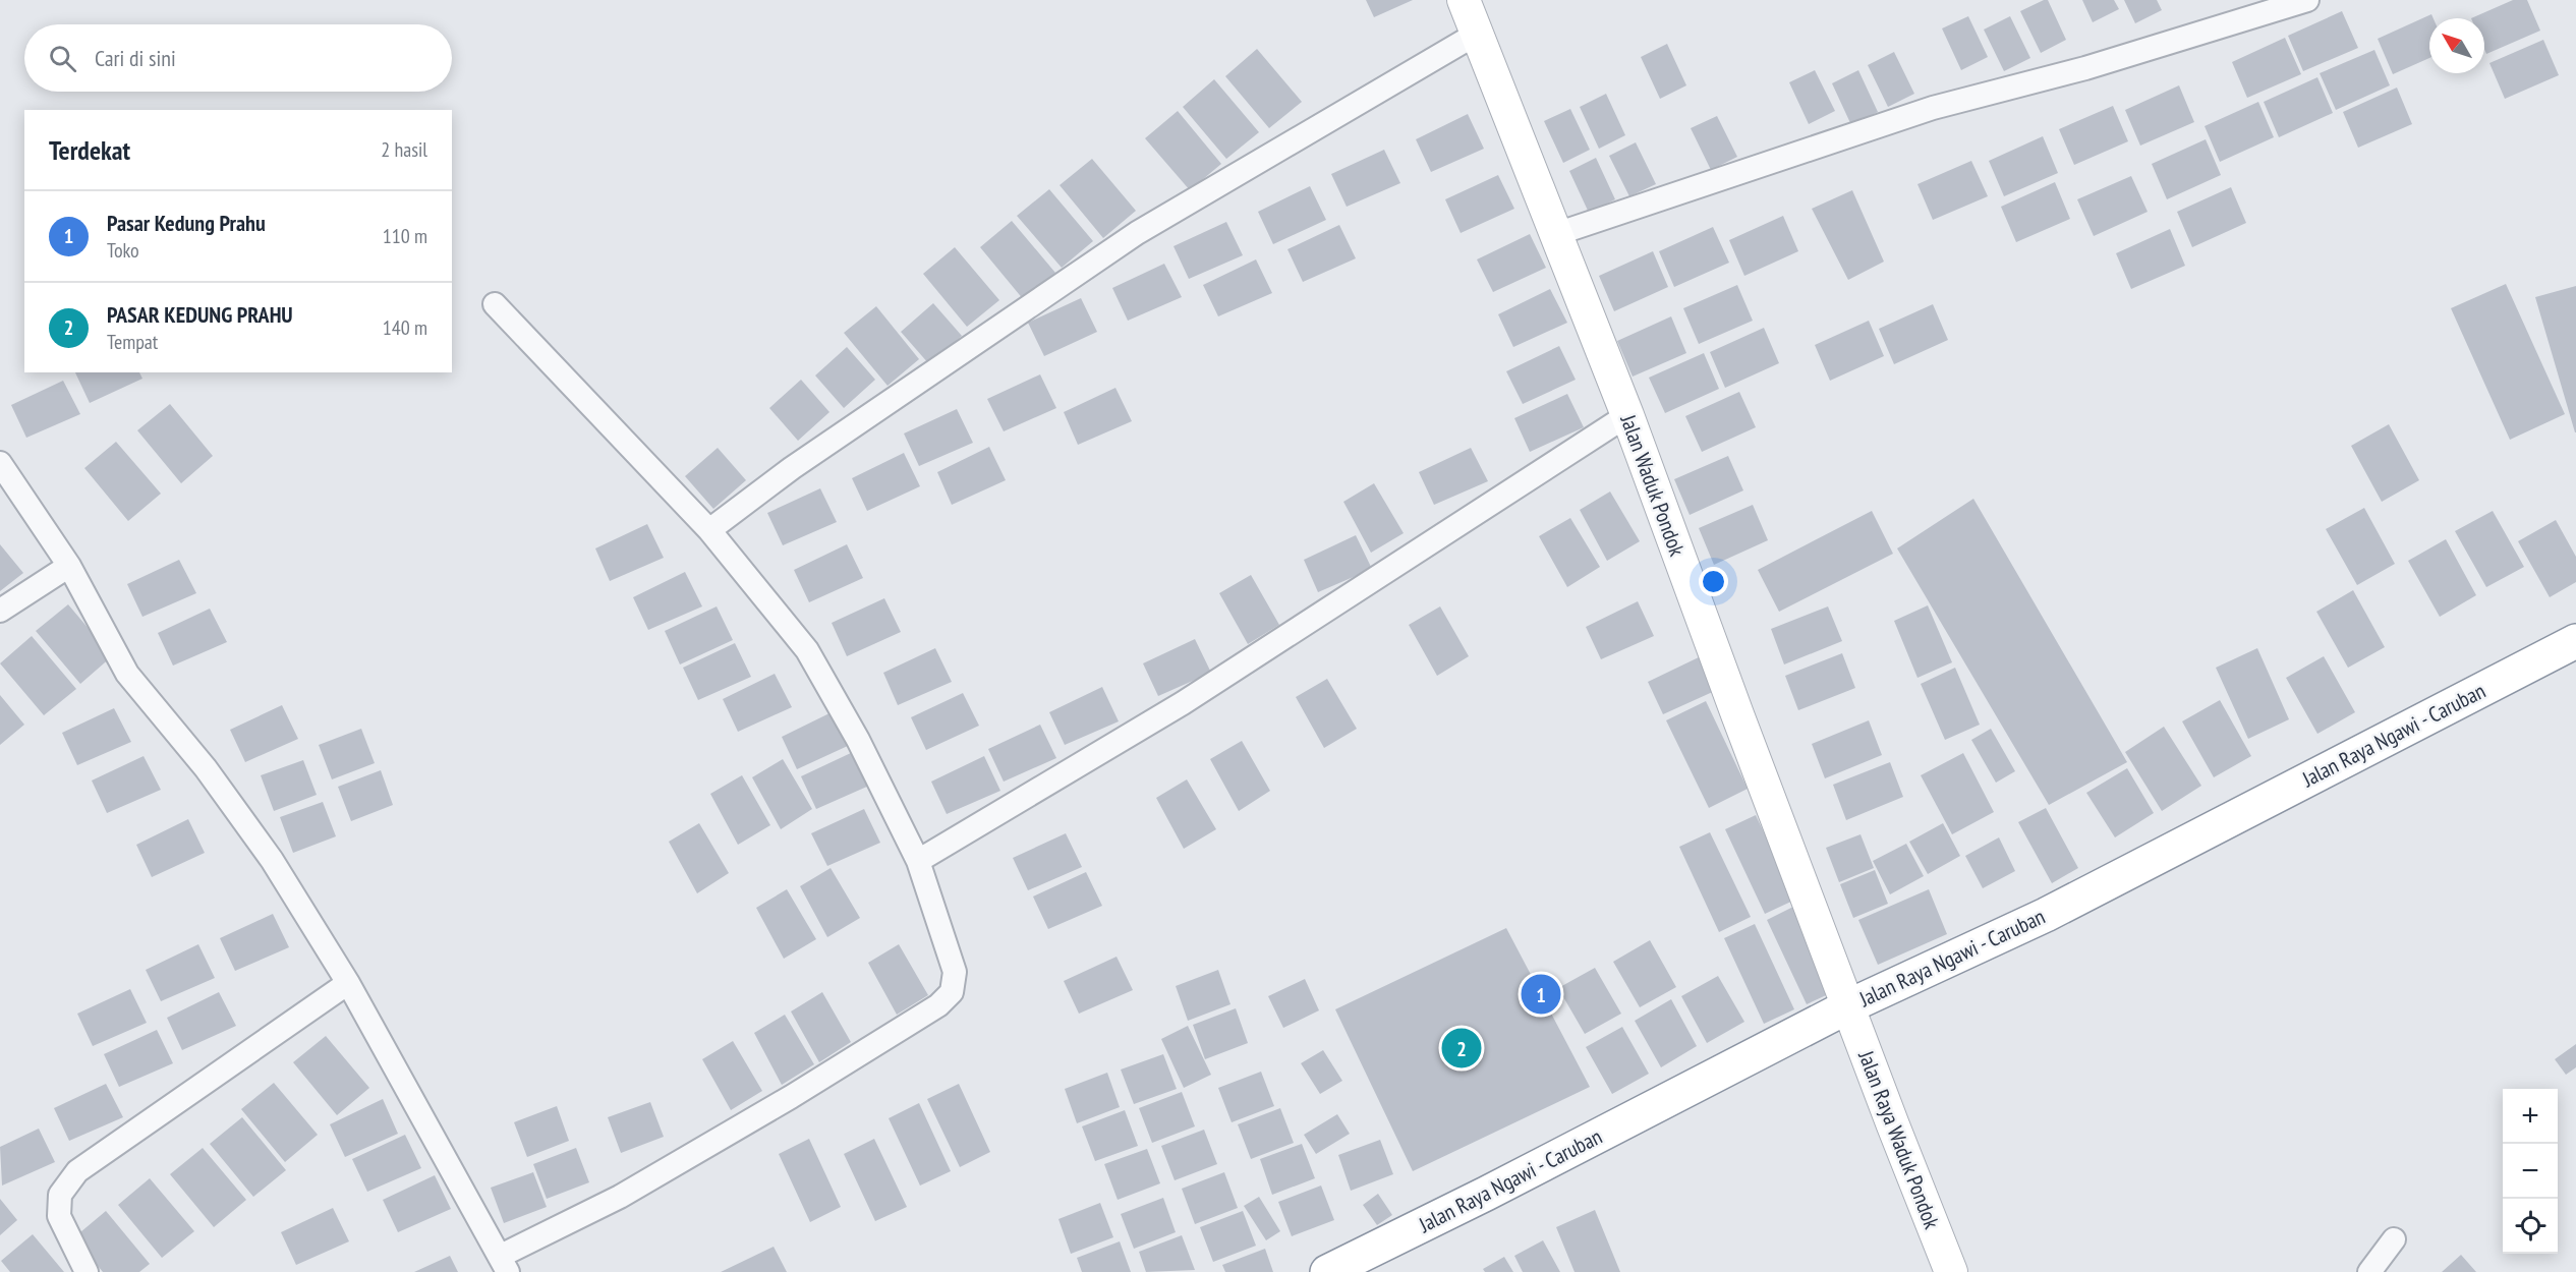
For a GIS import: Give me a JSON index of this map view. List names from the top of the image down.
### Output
{
  "streets": {
    "highway": ["Jalan Raya Ngawi - Caruban"],
    "street": ["Jalan Waduk Pondok", "Jalan Raya Waduk Pondok"]
  },
  "crossings": [
    ["Jalan Waduk Pondok", "Jalan Raya Ngawi - Caruban"],
    ["Jalan Waduk Pondok", "Jalan Raya Waduk Pondok"],
    ["Jalan Raya Ngawi - Caruban", "Jalan Raya Waduk Pondok"]
  ],
  "north": "top left",
  "page": {
    "search": "Cari di sini",
    "heading": ["Terdekat", "2 hasil"],
    "list": [
      {
        "mark": "1",
        "name": "Pasar Kedung Prahu",
        "note": "Toko",
        "value": "110 m"
      },
      {
        "mark": "2",
        "name": "PASAR KEDUNG PRAHU",
        "note": "Tempat",
        "value": "140 m"
      }
    ],
    "pins": ["1", "2"],
    "map_buttons": ["+", "−"]
  }
}
